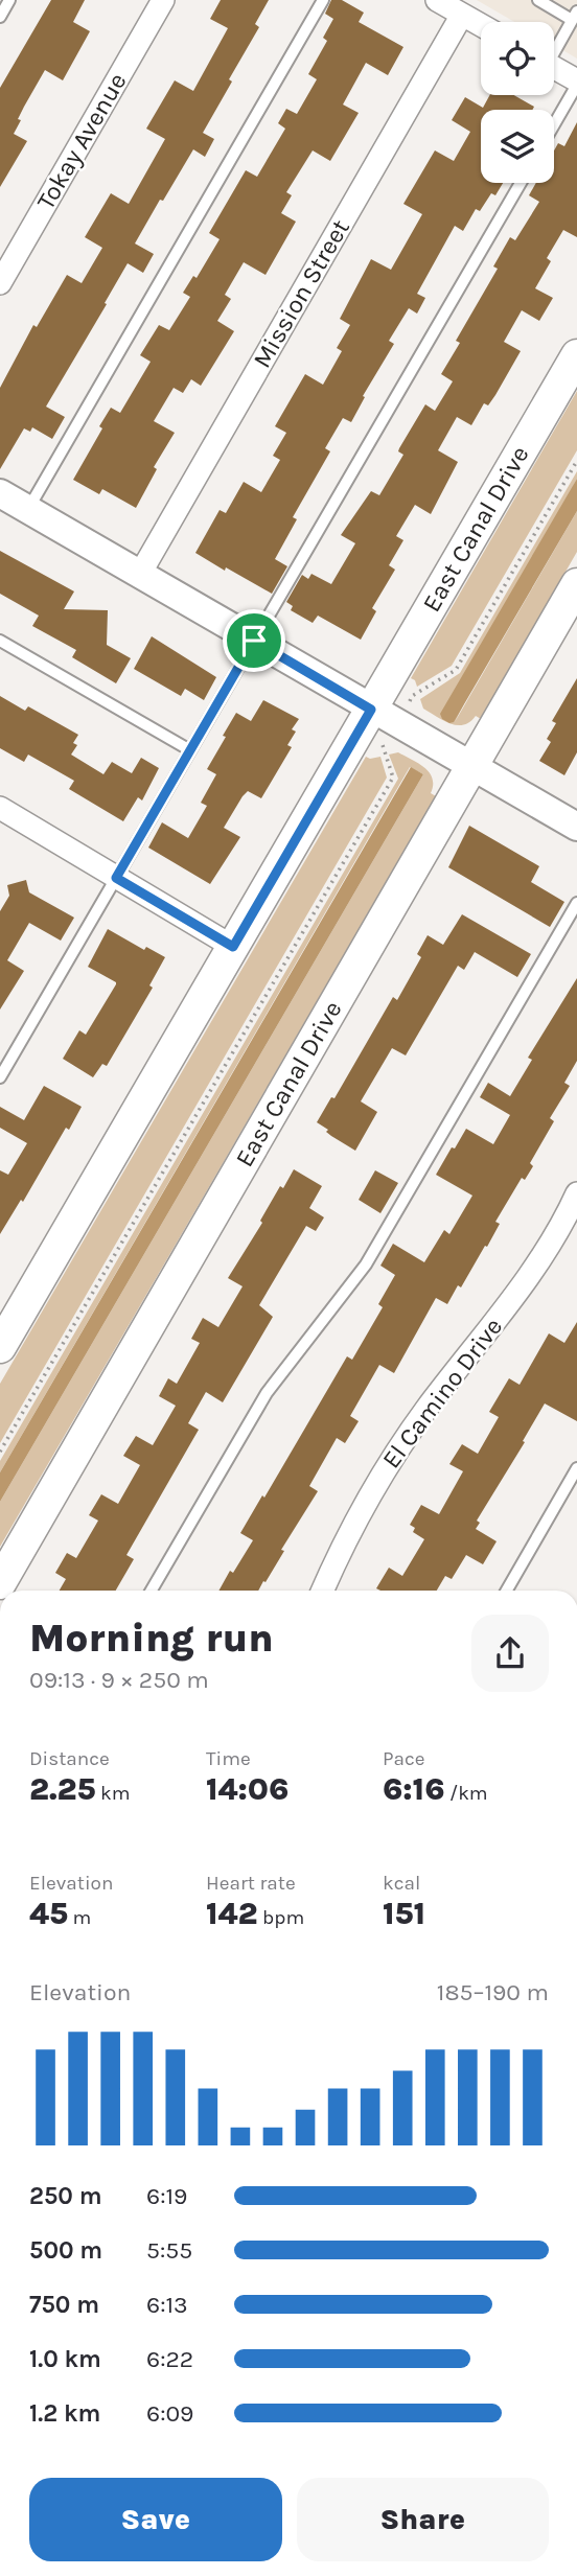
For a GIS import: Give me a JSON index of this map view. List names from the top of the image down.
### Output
{
  "streets": {
    "main road": ["East Canal Drive"],
    "street": ["Tokay Avenue", "Mission Street", "El Camino Drive"]
  },
  "page": {
    "heading": ["Morning run", "09:13 · 9 × 250 m"],
    "stats": [
      ["Distance", "2.25 km"],
      ["Time", "14:06"],
      ["Pace", "6:16 /km"],
      ["Elevation", "45 m"],
      ["Heart rate", "142 bpm"],
      ["kcal", "151"]
    ],
    "chart": ["Elevation", "185–190 m"],
    "list": [
      {
        "name": "250 m",
        "note": "6:19"
      },
      {
        "name": "500 m",
        "note": "5:55"
      },
      {
        "name": "750 m",
        "note": "6:13"
      },
      {
        "name": "1.0 km",
        "note": "6:22"
      },
      {
        "name": "1.2 km",
        "note": "6:09"
      }
    ],
    "buttons": ["Save", "Share"]
  }
}
